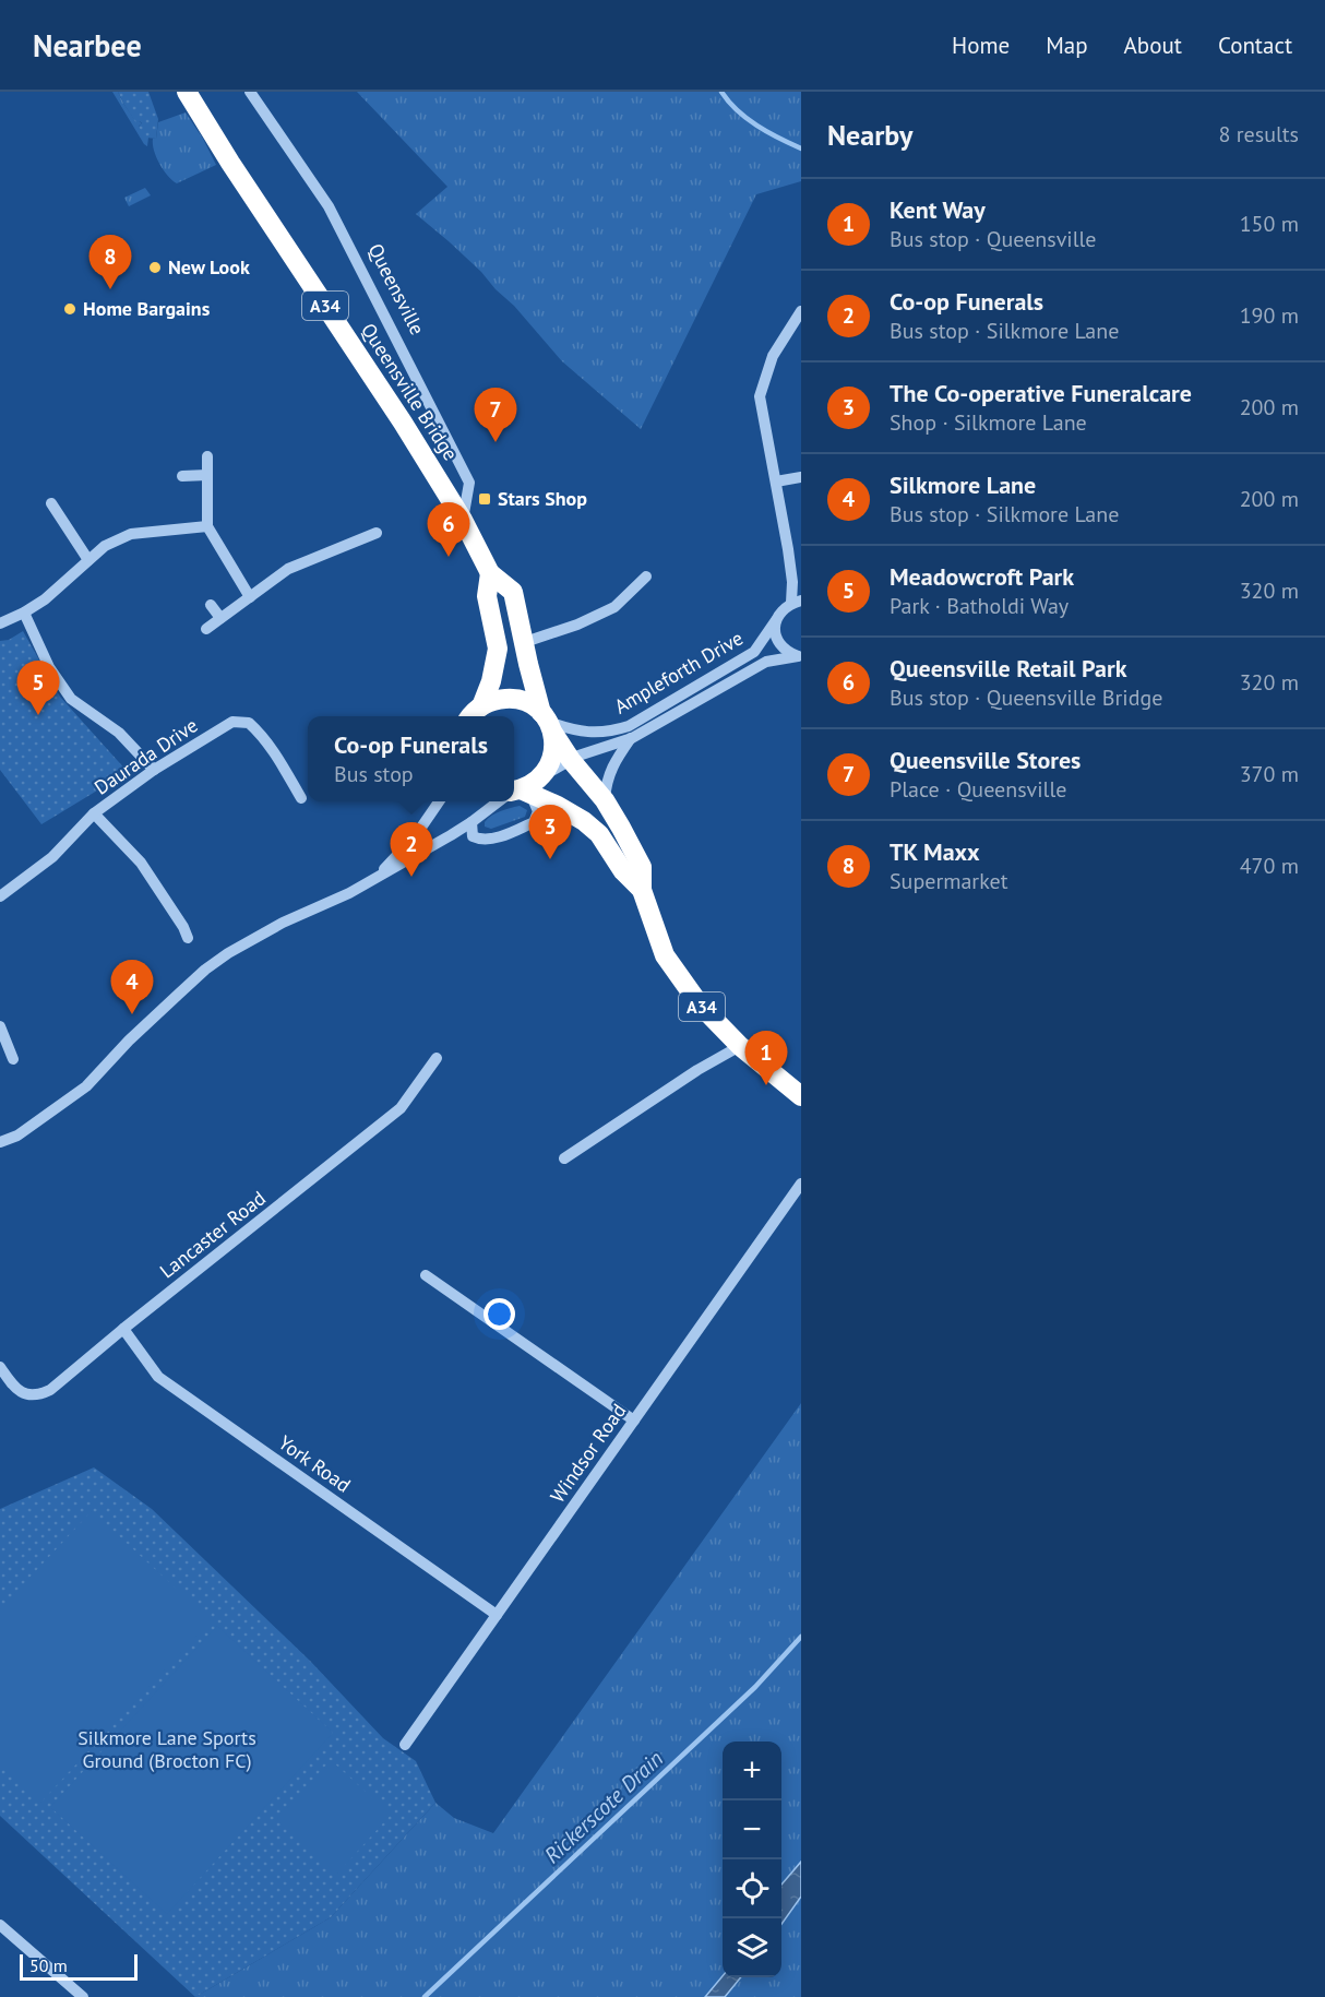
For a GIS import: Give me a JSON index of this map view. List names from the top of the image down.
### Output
{
  "streets": {
    "highway": ["A34", "Queensville Bridge"],
    "street": [
      "Queensville",
      "Ampleforth Drive",
      "Daurada Drive",
      "Lancaster Road",
      "Windsor Road",
      "York Road"
    ]
  },
  "crossings": [
    ["Queensville", "A34"],
    ["Queensville", "Queensville Bridge"],
    ["A34", "Queensville Bridge"],
    ["A34", "Ampleforth Drive"],
    ["Lancaster Road", "York Road"],
    ["Windsor Road", "York Road"]
  ],
  "water": ["Rickerscote Drain"],
  "parks": ["Silkmore Lane Sports Ground (Brocton FC)"],
  "places": {
    "other": ["New Look", "Home Bargains"],
    "transit": ["Stars Shop"]
  },
  "scale_bar": "50 m",
  "page": {
    "header": "Nearbee",
    "nav": [
      "Home",
      "Map",
      "About",
      "Contact"
    ],
    "heading": ["Nearby", "8 results"],
    "list": [
      {
        "mark": "1",
        "name": "Kent Way",
        "note": "Bus stop · Queensville",
        "value": "150 m"
      },
      {
        "mark": "2",
        "name": "Co-op Funerals",
        "note": "Bus stop · Silkmore Lane",
        "value": "190 m"
      },
      {
        "mark": "3",
        "name": "The Co-operative Funeralcare",
        "note": "Shop · Silkmore Lane",
        "value": "200 m"
      },
      {
        "mark": "4",
        "name": "Silkmore Lane",
        "note": "Bus stop · Silkmore Lane",
        "value": "200 m"
      },
      {
        "mark": "5",
        "name": "Meadowcroft Park",
        "note": "Park · Batholdi Way",
        "value": "320 m"
      },
      {
        "mark": "6",
        "name": "Queensville Retail Park",
        "note": "Bus stop · Queensville Bridge",
        "value": "320 m"
      },
      {
        "mark": "7",
        "name": "Queensville Stores",
        "note": "Place · Queensville",
        "value": "370 m"
      },
      {
        "mark": "8",
        "name": "TK Maxx",
        "note": "Supermarket",
        "value": "470 m"
      }
    ],
    "pins": [
      "8",
      "7",
      "6",
      "5",
      "3",
      "2",
      "4",
      "1"
    ],
    "popup": ["Co-op Funerals", "Bus stop"],
    "map_buttons": ["+", "−"],
    "scale": "50 m"
  }
}
